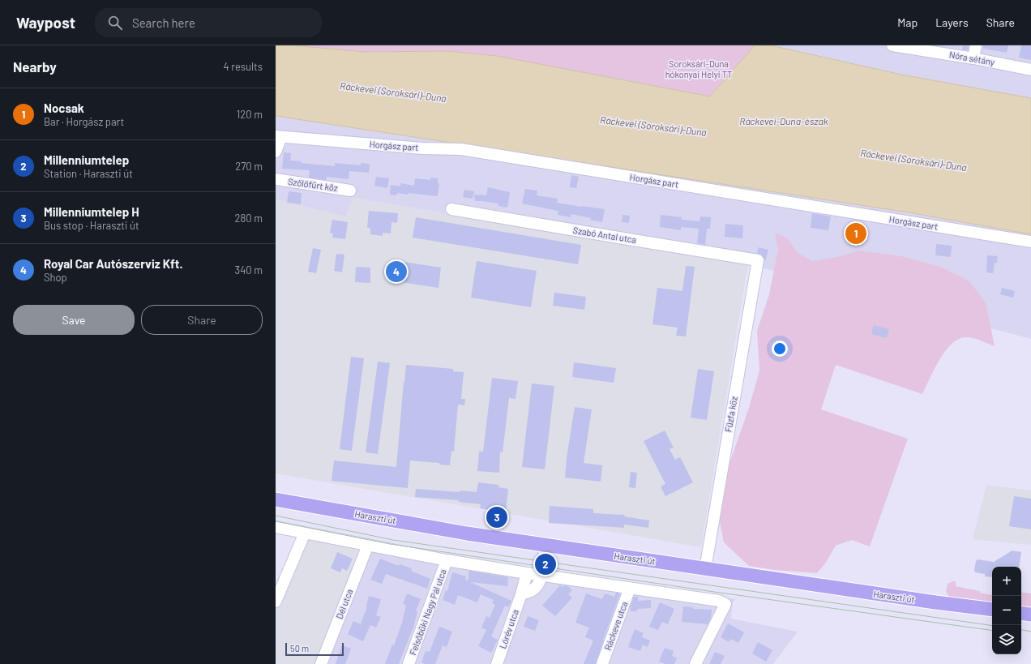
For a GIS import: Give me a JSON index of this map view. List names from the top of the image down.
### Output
{
  "streets": {
    "main road": ["Haraszti út"],
    "street": [
      "Nóra sétány",
      "Horgász part",
      "Szőlőfürt köz",
      "Szabó Antal utca",
      "Fűzfa köz",
      "Dél utca",
      "Felsőbüki Nagy Pál utca",
      "Ráckeve utca",
      "Lórév utca"
    ]
  },
  "crossings": [
    ["Szabó Antal utca", "Fűzfa köz"],
    ["Fűzfa köz", "Haraszti út"]
  ],
  "water": ["Ráckevei (Soroksári)-Duna", "Ráckevei-Duna-észak"],
  "parks": ["Soroksári-Duna hókonyai Helyi TT"],
  "scale_bar": "50 m",
  "page": {
    "header": "Waypost",
    "search": "Search here",
    "nav": ["Map", "Layers", "Share"],
    "heading": ["Nearby", "4 results"],
    "list": [
      {
        "mark": "1",
        "name": "Nocsak",
        "note": "Bar · Horgász part",
        "value": "120 m"
      },
      {
        "mark": "2",
        "name": "Millenniumtelep",
        "note": "Station · Haraszti út",
        "value": "270 m"
      },
      {
        "mark": "3",
        "name": "Millenniumtelep H",
        "note": "Bus stop · Haraszti út",
        "value": "280 m"
      },
      {
        "mark": "4",
        "name": "Royal Car Autószerviz Kft.",
        "note": "Shop",
        "value": "340 m"
      }
    ],
    "pins": [
      "1",
      "4",
      "3",
      "2"
    ],
    "buttons": ["Save", "Share"],
    "map_buttons": ["+", "−"],
    "scale": "50 m"
  }
}
